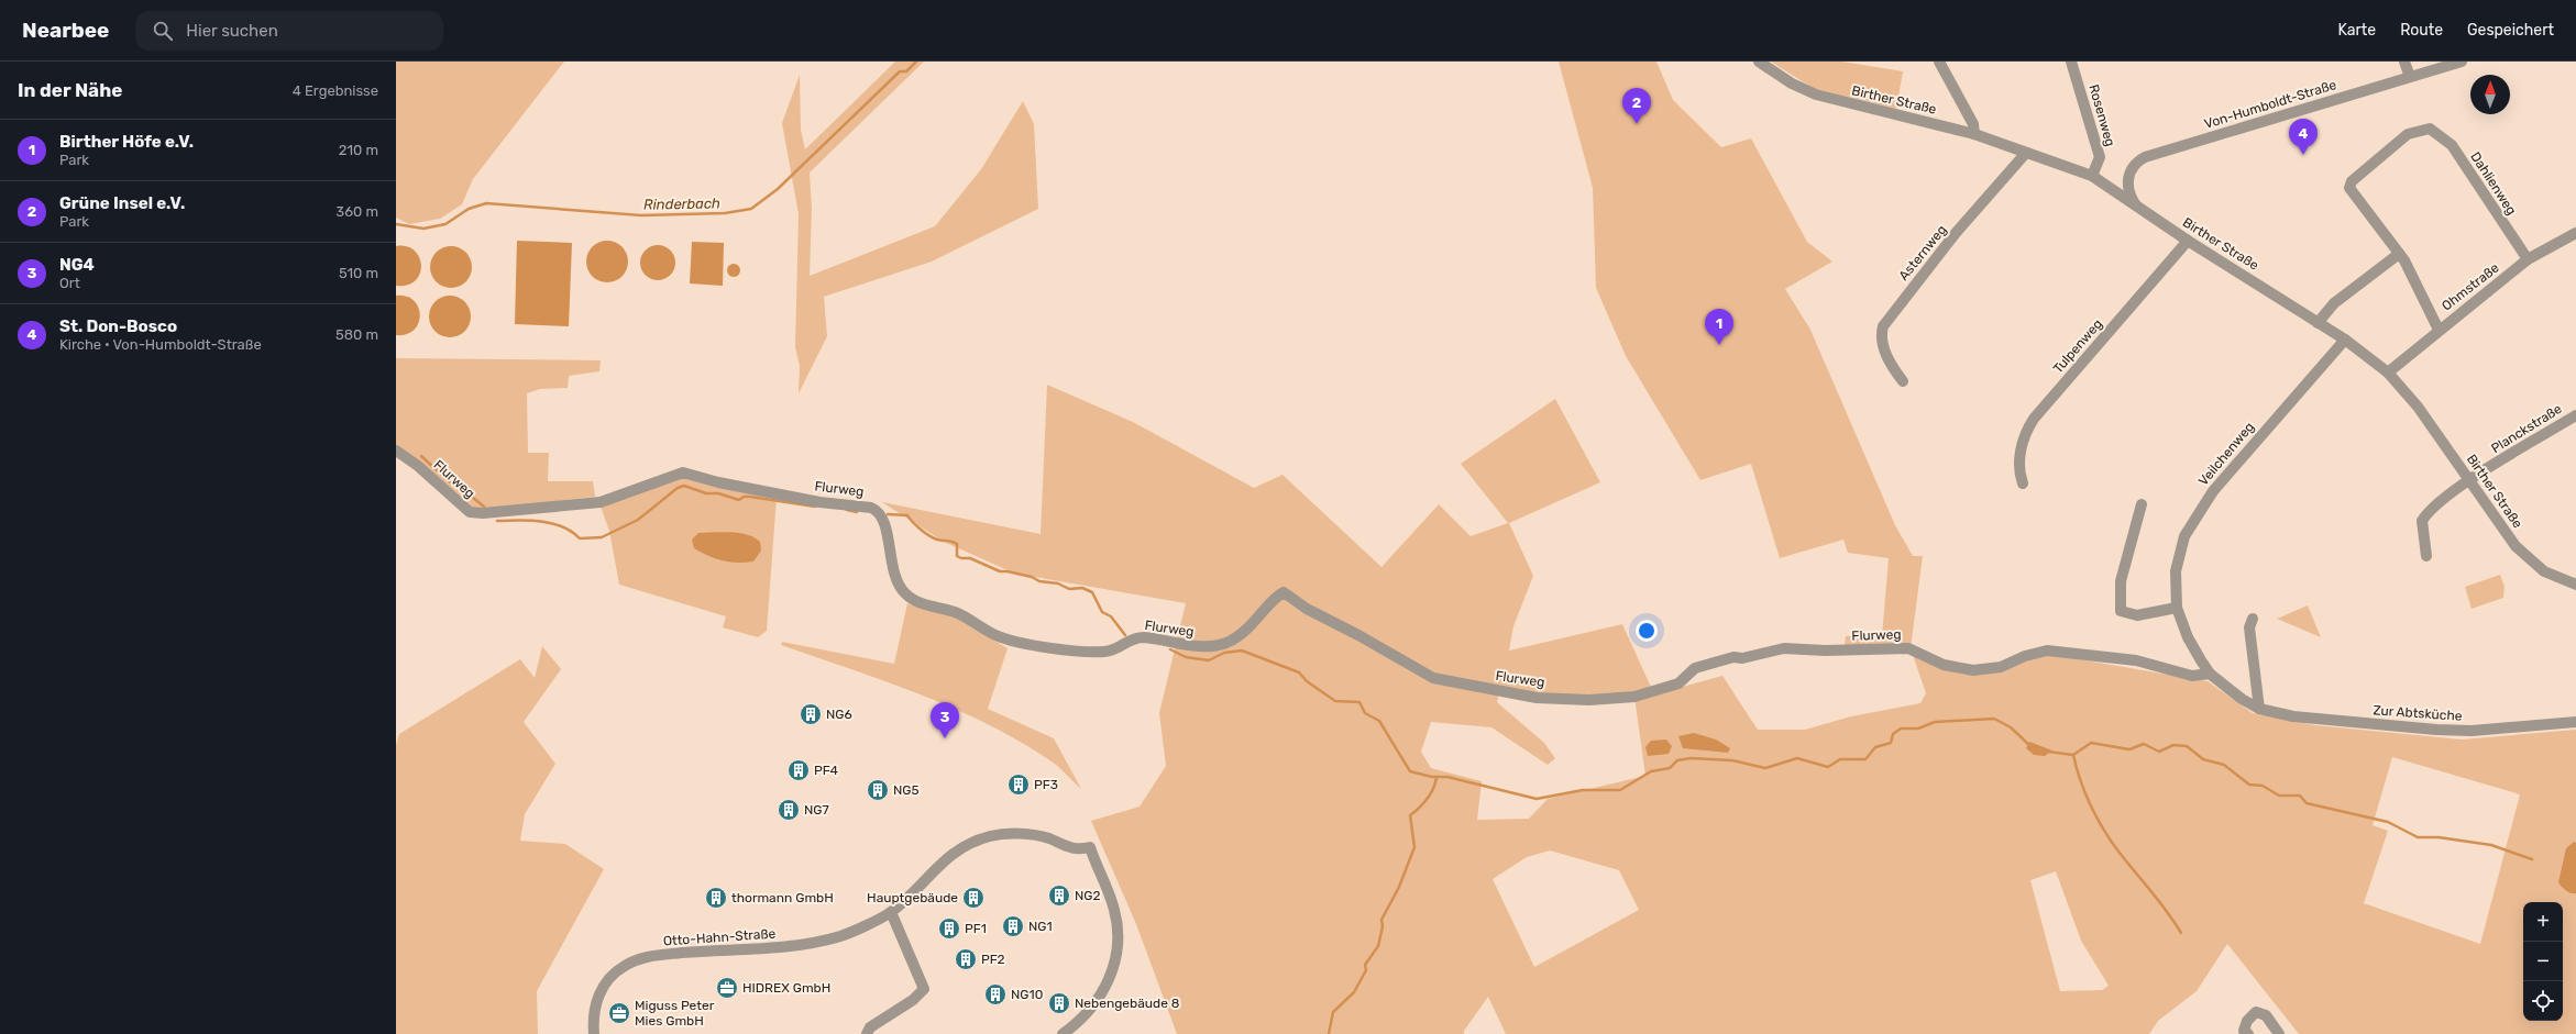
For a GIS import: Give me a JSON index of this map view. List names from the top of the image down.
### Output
{
  "streets": {
    "street": [
      "Birther Straße",
      "Von-Humboldt-Straße",
      "Rosenweg",
      "Dahlienweg",
      "Asternweg",
      "Ohmstraße",
      "Tulpenweg",
      "Planckstraße",
      "Veilchenweg",
      "Flurweg",
      "Zur Abtsküche",
      "Otto-Hahn-Straße"
    ]
  },
  "crossings": [
    ["Birther Straße", "Von-Humboldt-Straße"],
    ["Birther Straße", "Rosenweg"],
    ["Birther Straße", "Asternweg"],
    ["Birther Straße", "Ohmstraße"],
    ["Birther Straße", "Tulpenweg"],
    ["Birther Straße", "Planckstraße"],
    ["Birther Straße", "Veilchenweg"],
    ["Dahlienweg", "Ohmstraße"],
    ["Veilchenweg", "Zur Abtsküche"],
    ["Flurweg", "Zur Abtsküche"]
  ],
  "water": ["Rinderbach"],
  "places": {
    "building": [
      "NG6",
      "PF4",
      "PF3",
      "NG5",
      "NG7",
      "NG2",
      "thormann GmbH",
      "Hauptgebäude",
      "NG1",
      "PF1",
      "PF2",
      "NG10",
      "Nebengebäude 8"
    ],
    "office": ["HIDREX GmbH", "Miguss Peter Mies GmbH"]
  },
  "north": "top",
  "page": {
    "header": "Nearbee",
    "search": "Hier suchen",
    "nav": ["Karte", "Route", "Gespeichert"],
    "heading": ["In der Nähe", "4 Ergebnisse"],
    "pins": [
      "2",
      "4",
      "1",
      "3"
    ],
    "list": [
      {
        "mark": "1",
        "name": "Birther Höfe e.V.",
        "note": "Park",
        "value": "210 m"
      },
      {
        "mark": "2",
        "name": "Grüne Insel e.V.",
        "note": "Park",
        "value": "360 m"
      },
      {
        "mark": "3",
        "name": "NG4",
        "note": "Ort",
        "value": "510 m"
      },
      {
        "mark": "4",
        "name": "St. Don-Bosco",
        "note": "Kirche · Von-Humboldt-Straße",
        "value": "580 m"
      }
    ],
    "map_buttons": ["+", "−"]
  }
}
